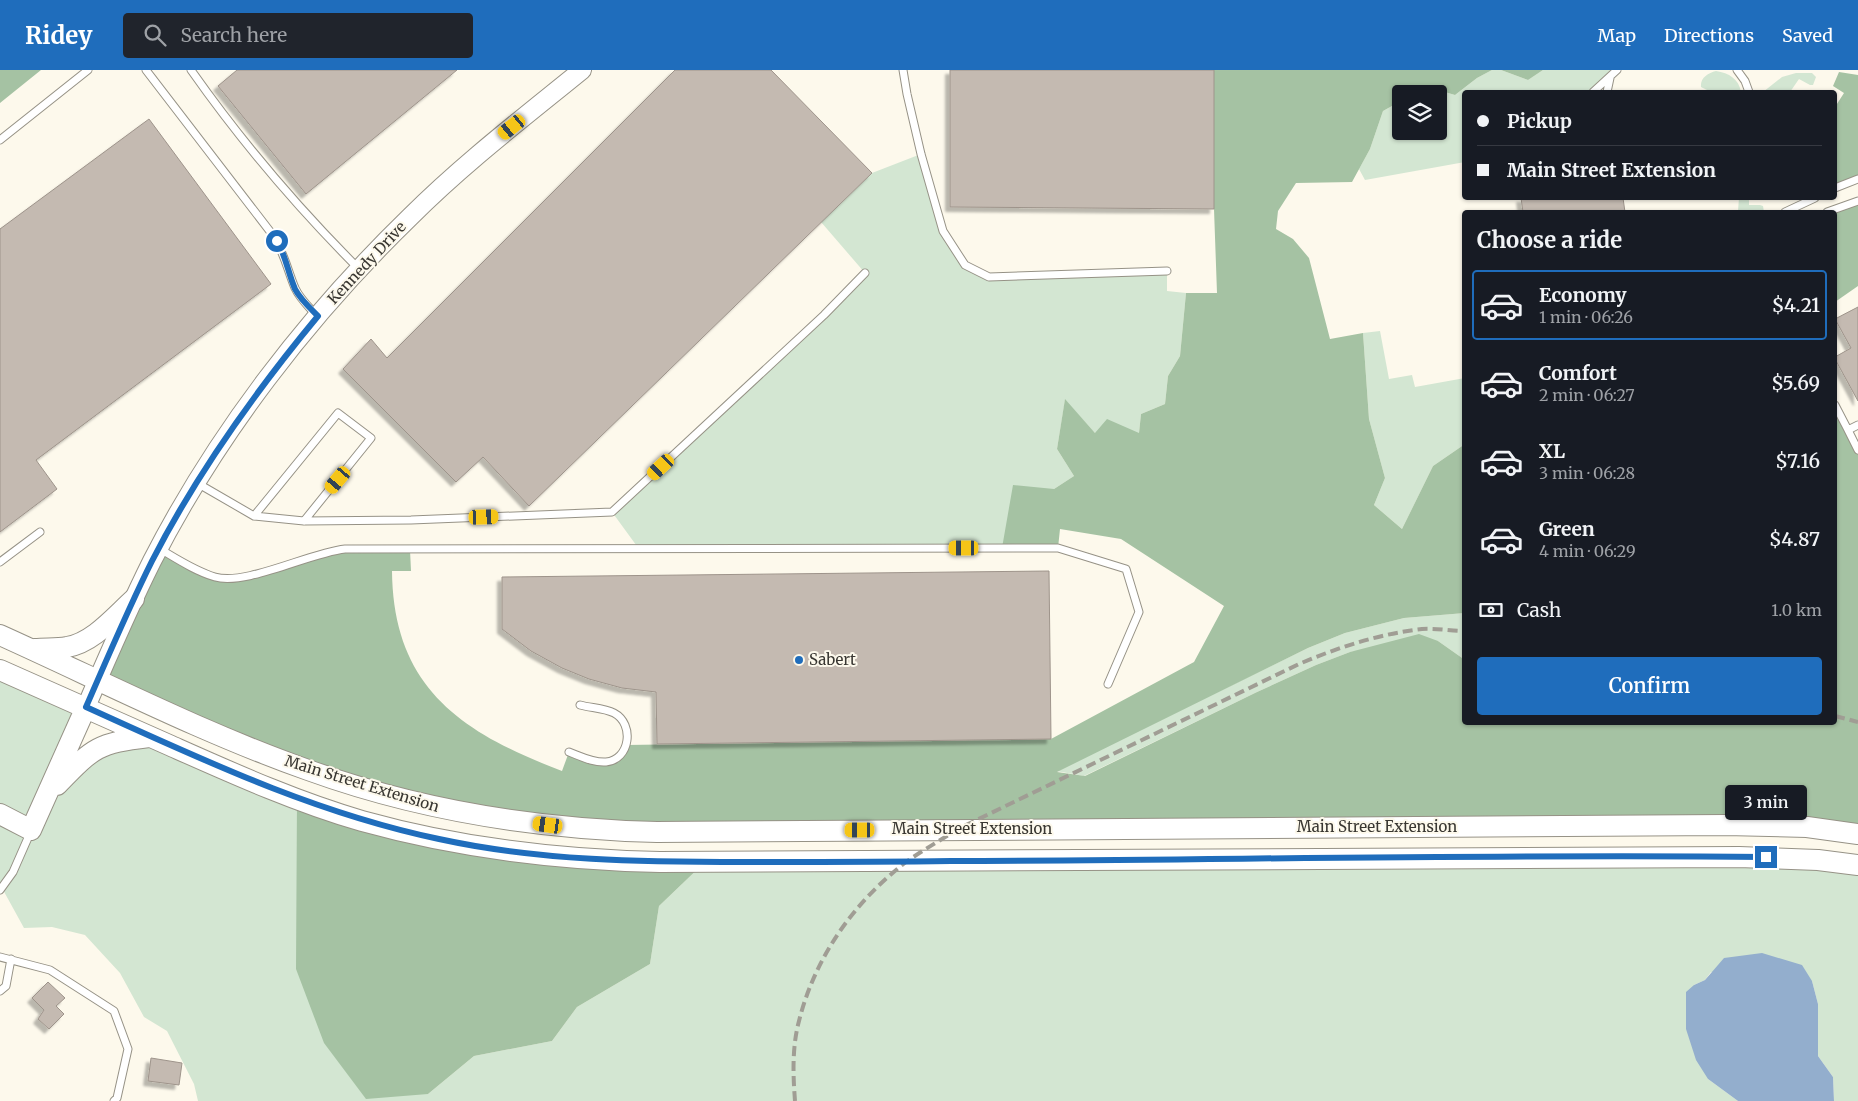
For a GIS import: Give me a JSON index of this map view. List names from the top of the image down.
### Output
{
  "streets": {
    "main road": ["Main Street Extension"],
    "street": ["Kennedy Drive"]
  },
  "crossings": [
    ["Kennedy Drive", "Main Street Extension"]
  ],
  "places": ["Sabert"],
  "page": {
    "header": "Ridey",
    "search": "Search here",
    "nav": ["Map", "Directions", "Saved"],
    "banner": ["Pickup", "Main Street Extension"],
    "heading": "Choose a ride",
    "list": [
      {
        "name": "Economy",
        "note": "1 min · 06:26",
        "value": "$4.21"
      },
      {
        "name": "Comfort",
        "note": "2 min · 06:27",
        "value": "$5.69"
      },
      {
        "name": "XL",
        "note": "3 min · 06:28",
        "value": "$7.16"
      },
      {
        "name": "Green",
        "note": "4 min · 06:29",
        "value": "$4.87"
      }
    ],
    "pay": ["Cash", "1.0 km"],
    "buttons": "Confirm",
    "bubble": "3 min"
  }
}
